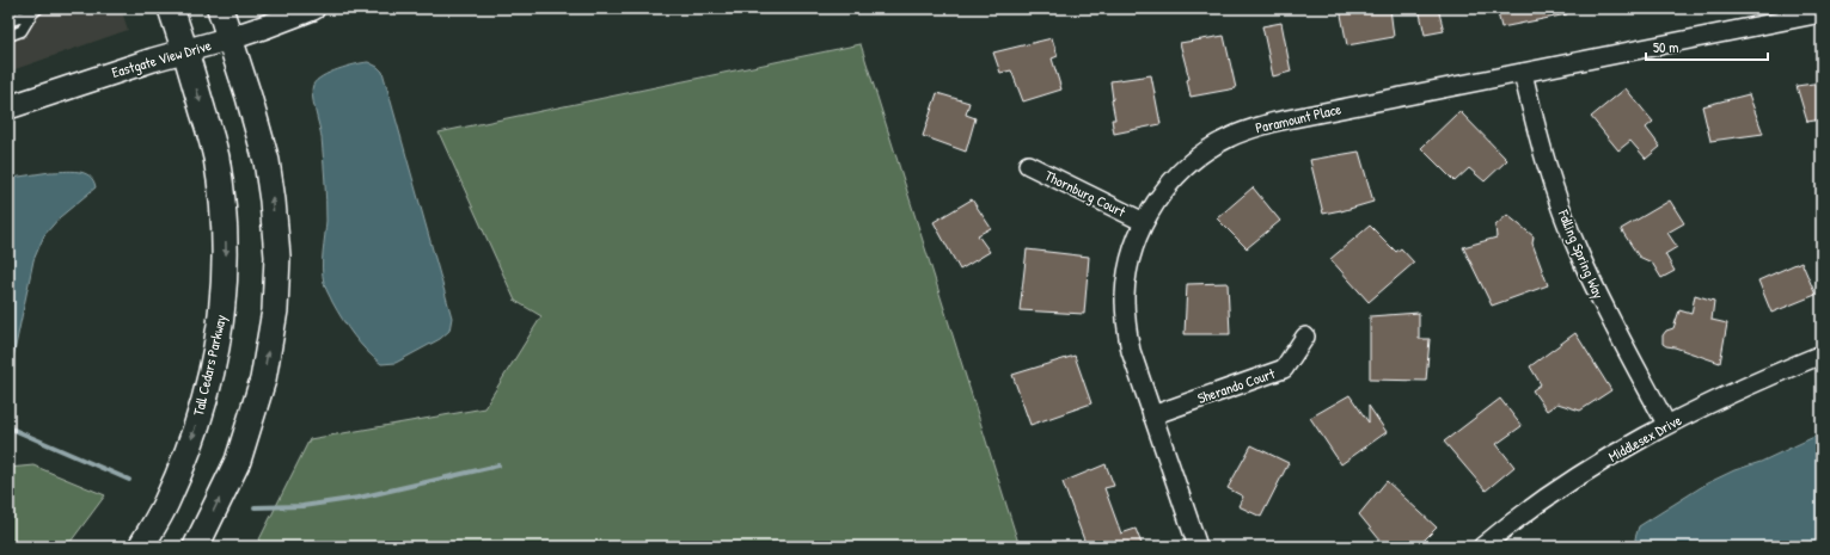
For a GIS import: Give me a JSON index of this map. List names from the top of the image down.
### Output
{
  "streets": {
    "main road": ["Tall Cedars Parkway"],
    "street": [
      "Eastgate View Drive",
      "Paramount Place",
      "Thornburg Court",
      "Falling Spring Way",
      "Sherando Court",
      "Middlesex Drive"
    ]
  },
  "crossings": [
    ["Eastgate View Drive", "Tall Cedars Parkway"],
    ["Paramount Place", "Thornburg Court"],
    ["Paramount Place", "Falling Spring Way"],
    ["Paramount Place", "Sherando Court"],
    ["Falling Spring Way", "Middlesex Drive"]
  ],
  "scale_bar": "50 m"
}
